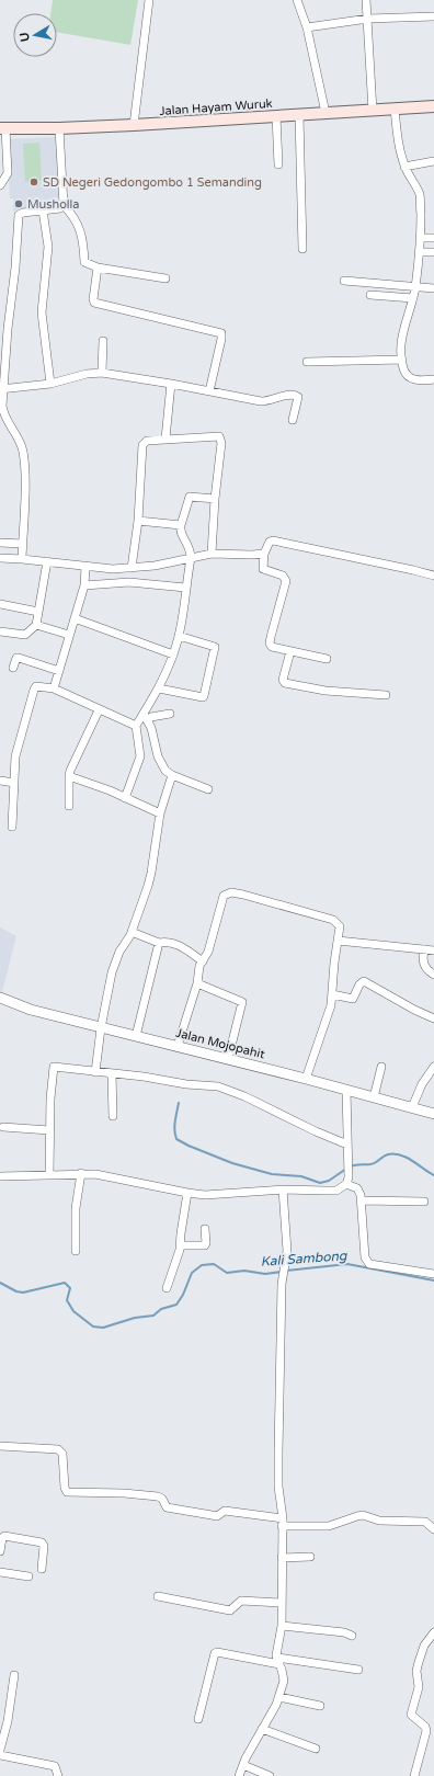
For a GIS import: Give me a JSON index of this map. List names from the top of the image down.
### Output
{
  "streets": {
    "main road": ["Jalan Hayam Wuruk"],
    "street": ["Jalan Mojopahit"]
  },
  "water": ["Kali Sambong"],
  "places": ["SD Negeri Gedongombo 1 Semanding", "Musholla"],
  "north": "left"
}
